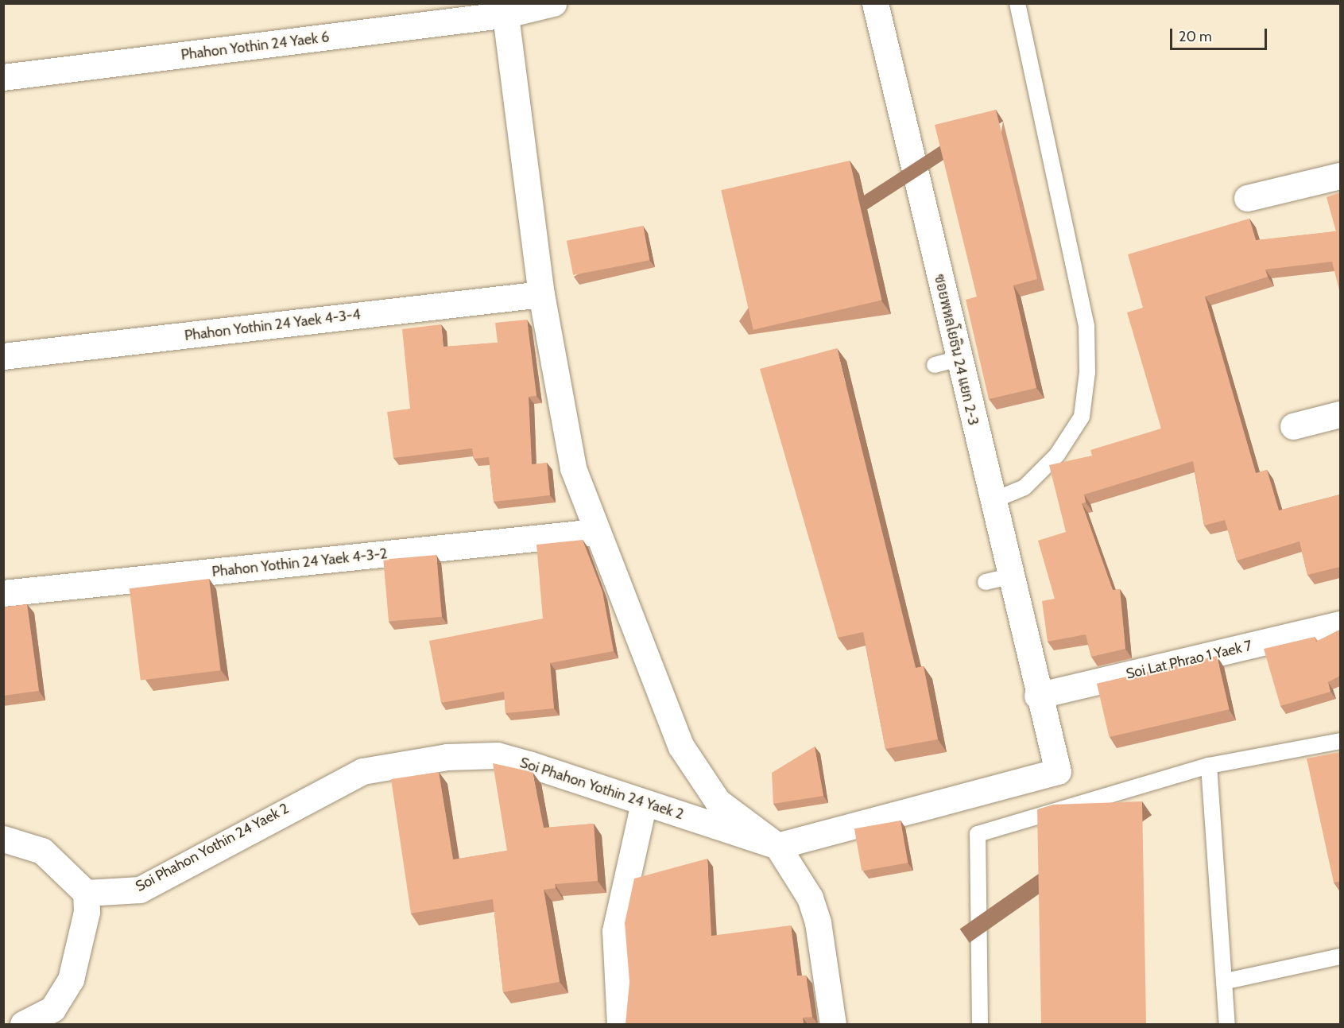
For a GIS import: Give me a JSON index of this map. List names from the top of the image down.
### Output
{
  "streets": {
    "street": [
      "Phahon Yothin 24 Yaek 6",
      "Phahon Yothin 24 Yaek 4-3-4",
      "ซอยพหลโยธิน 24 แยก 2-3",
      "Phahon Yothin 24 Yaek 4-3-2",
      "Soi Lat Phrao 1 Yaek 7",
      "Soi Phahon Yothin 24 Yaek 2"
    ]
  },
  "crossings": [
    ["ซอยพหลโยธิน 24 แยก 2-3", "Soi Lat Phrao 1 Yaek 7"]
  ],
  "scale_bar": "20 m"
}
